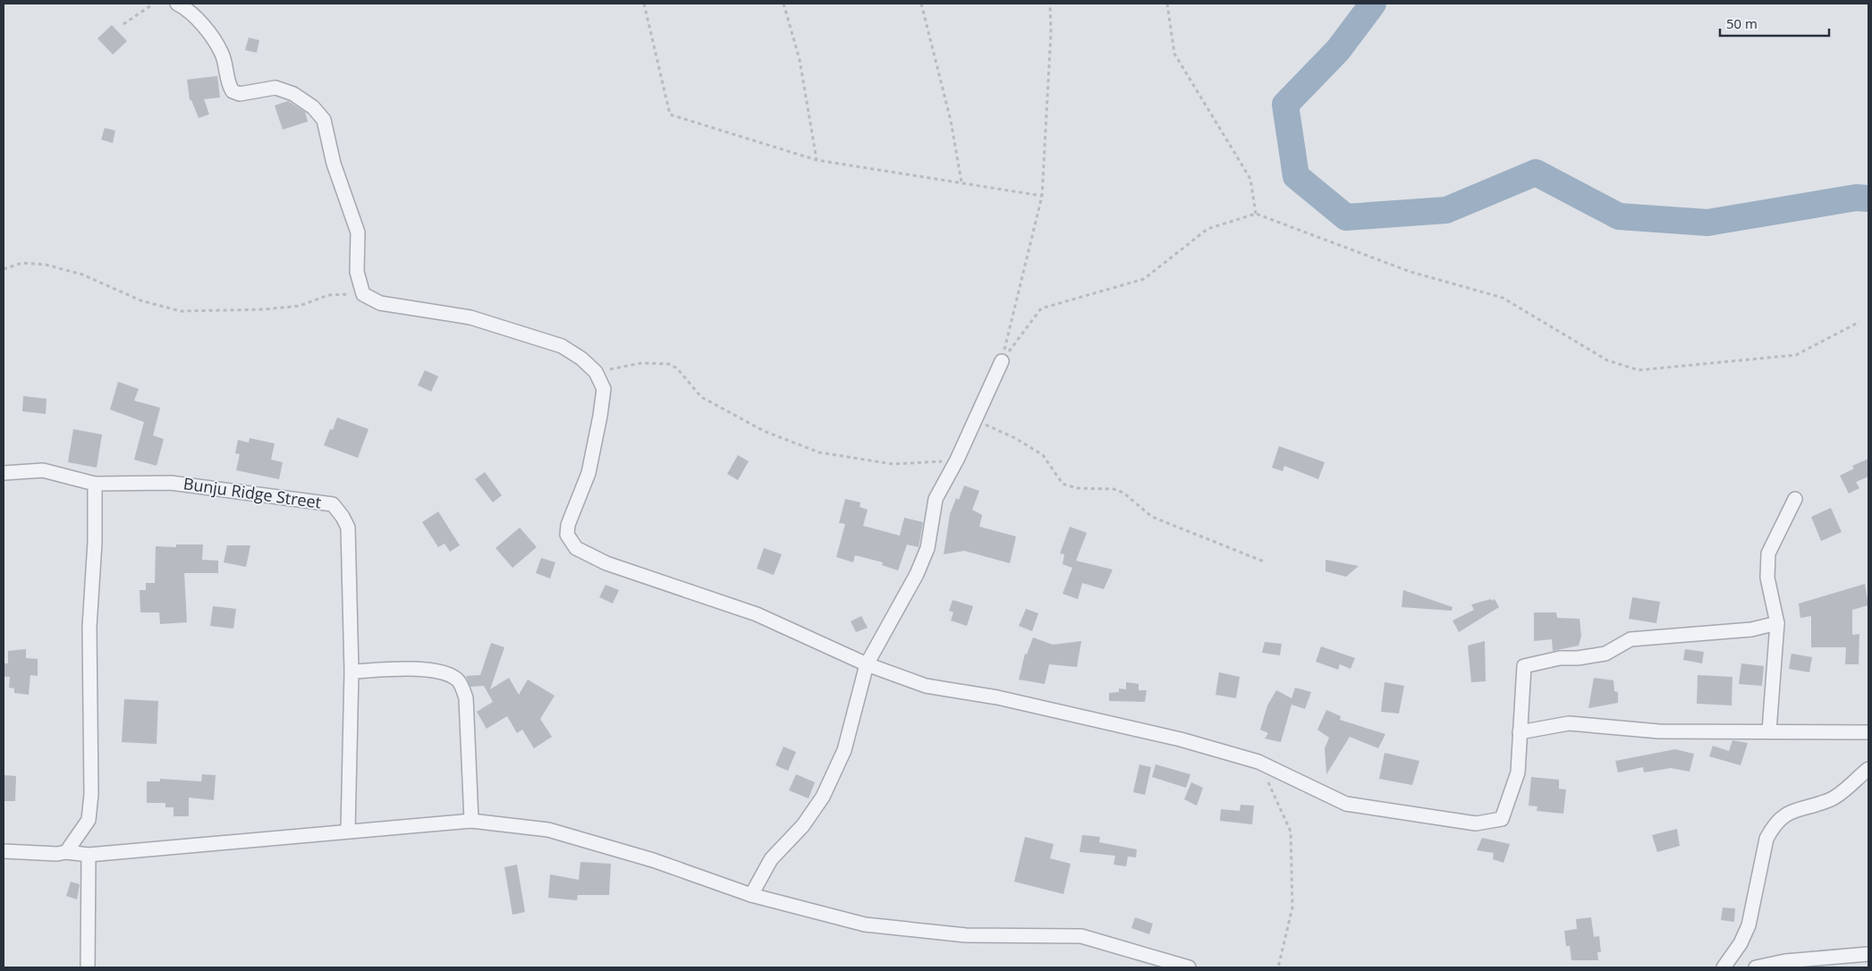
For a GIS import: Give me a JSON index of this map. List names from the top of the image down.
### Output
{
  "streets": {
    "street": ["Bunju Ridge Street"]
  },
  "scale_bar": "50 m"
}
